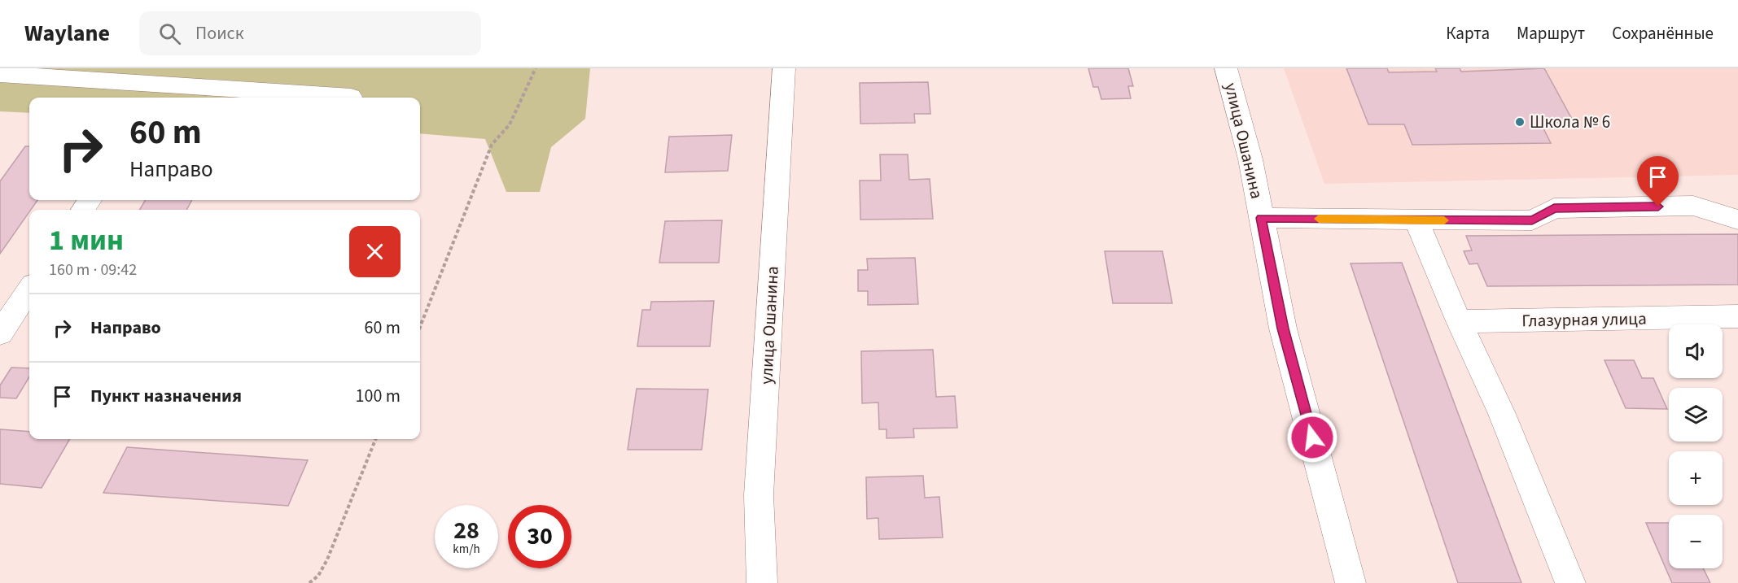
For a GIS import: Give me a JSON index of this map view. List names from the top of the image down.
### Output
{
  "streets": {
    "street": ["улица Ошанина", "Глазурная улица"]
  },
  "places": ["Школа № 6"],
  "page": {
    "header": "Waylane",
    "search": "Поиск",
    "nav": ["Карта", "Маршрут", "Сохранённые"],
    "turn": ["60 m", "Направо"],
    "heading": ["1 мин", "160 m · 09:42"],
    "list": [
      {
        "name": "Направо",
        "value": "60 m"
      },
      {
        "name": "Пункт назначения",
        "value": "100 m"
      }
    ],
    "map_buttons": ["+", "−"],
    "speed": "28 km/h",
    "limit": "30"
  }
}
